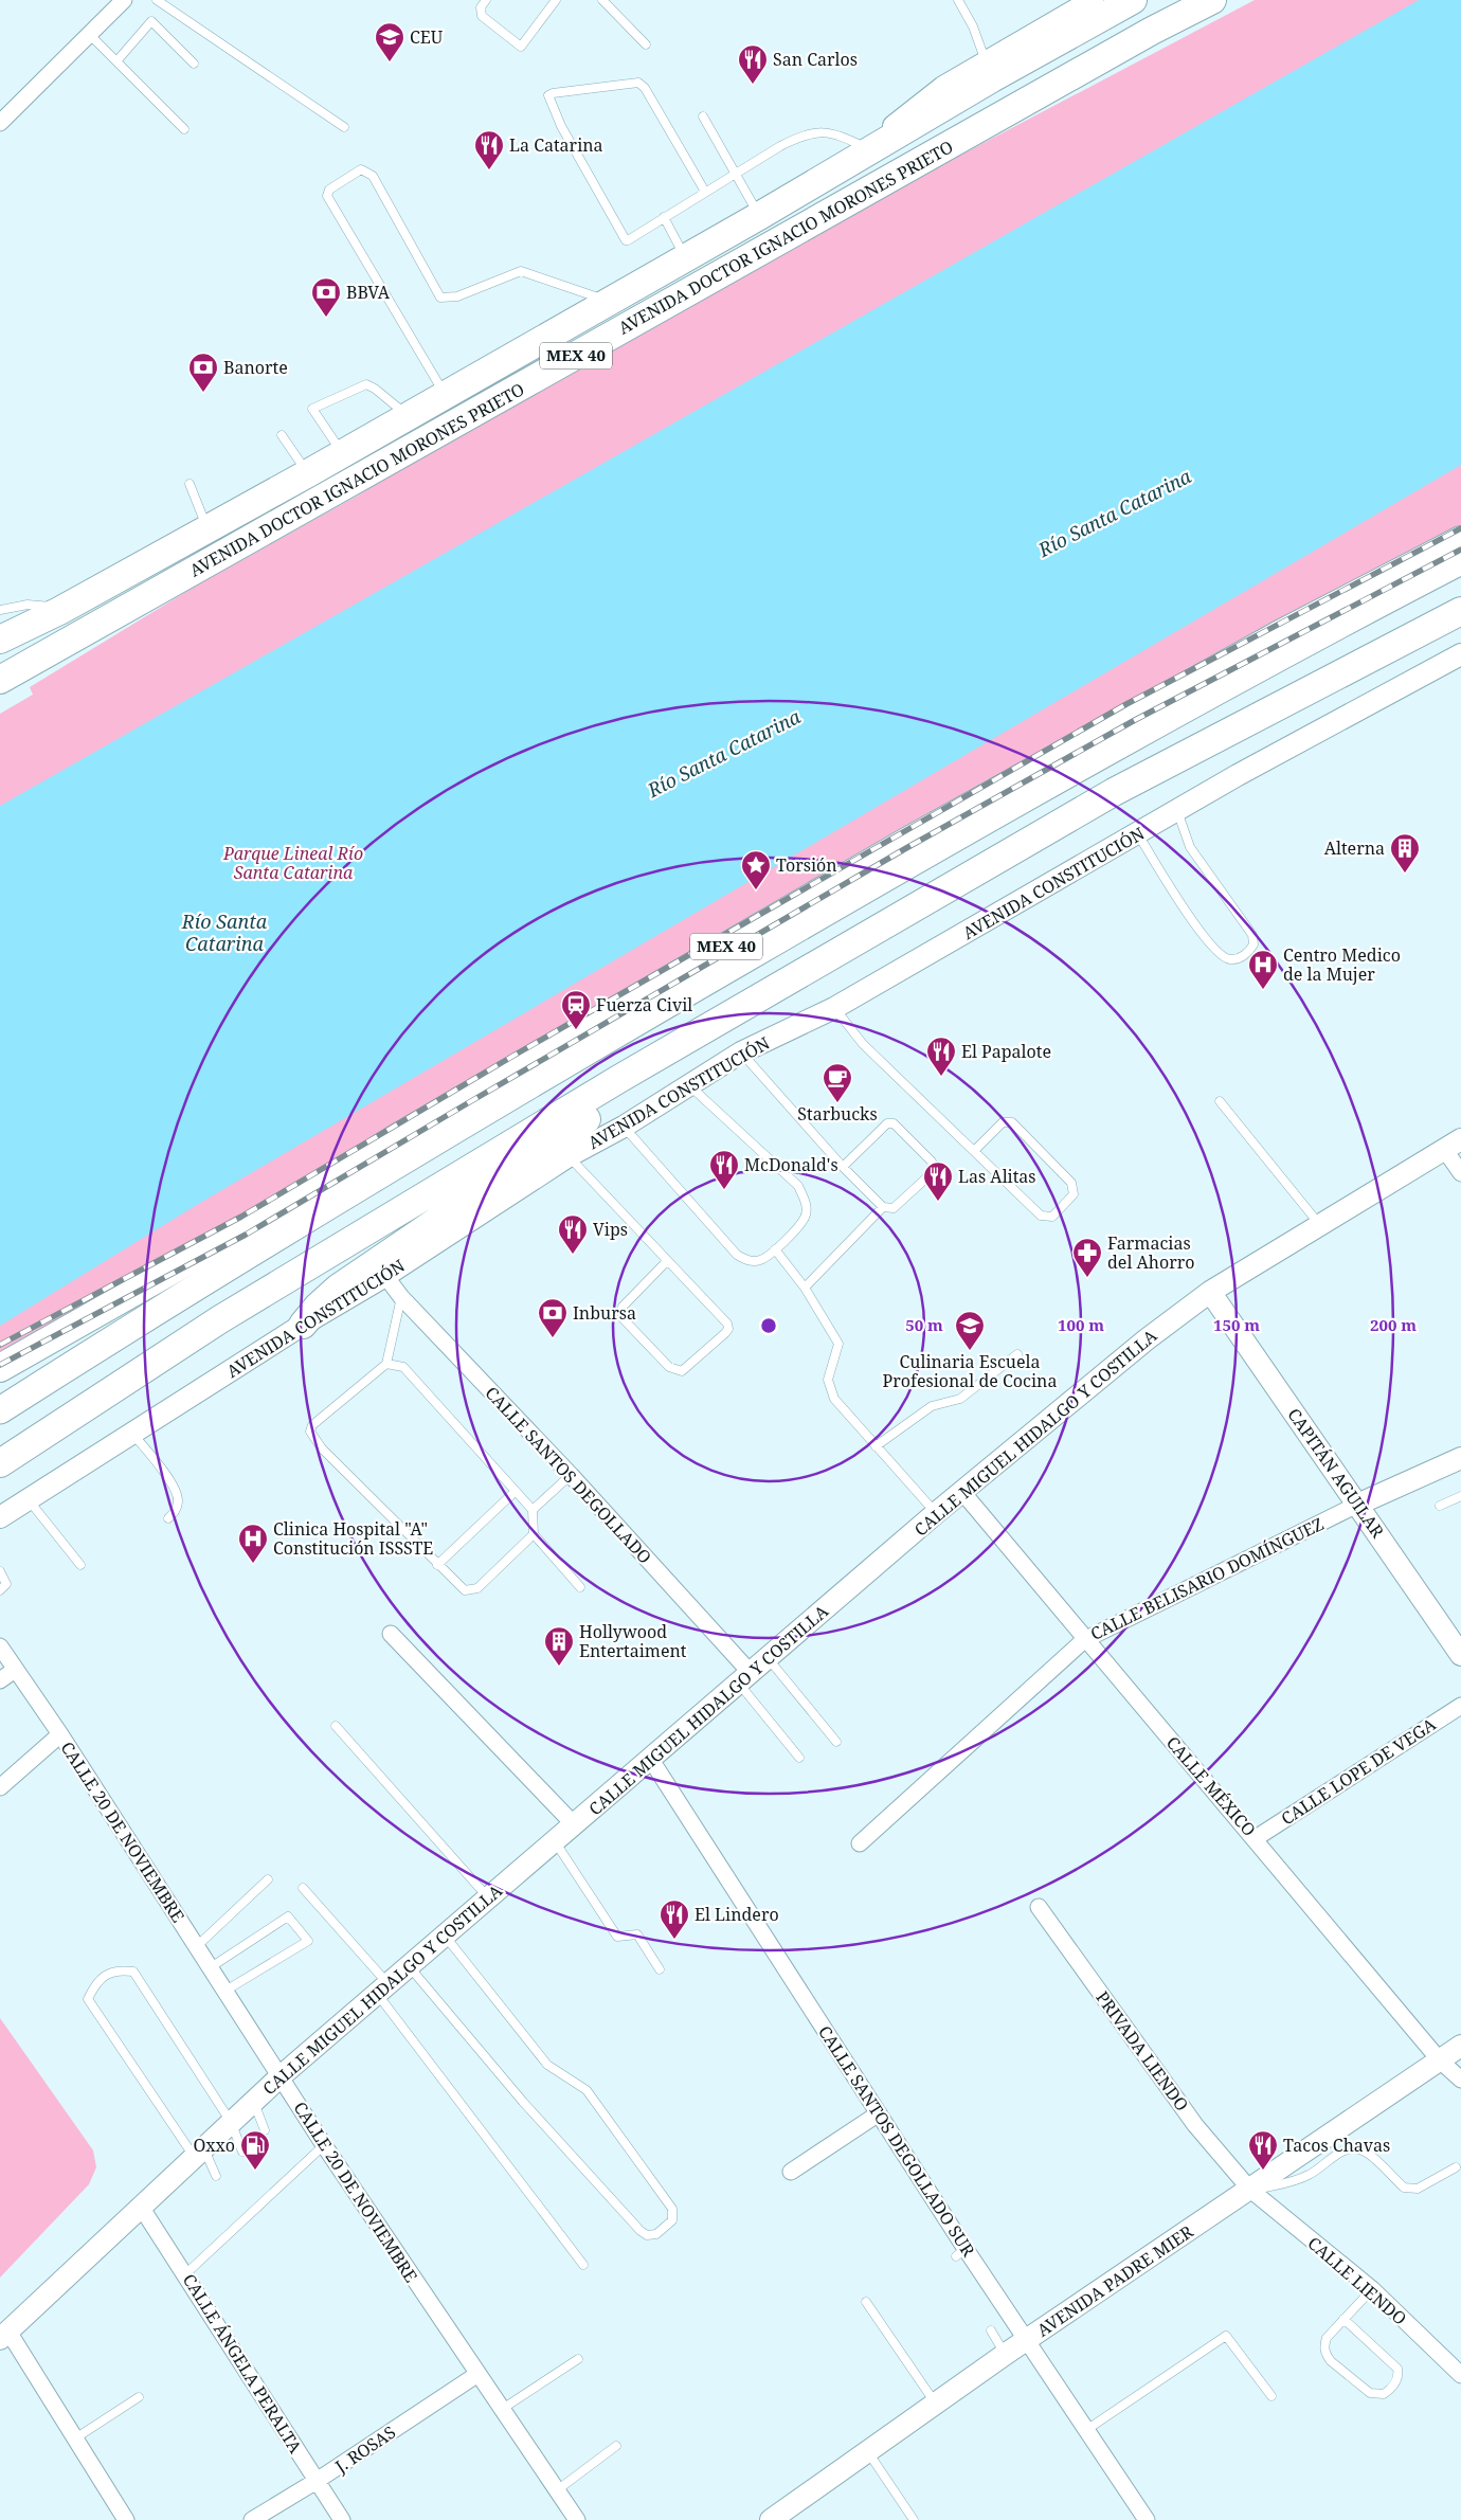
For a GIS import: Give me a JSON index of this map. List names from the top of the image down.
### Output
{
  "streets": {
    "highway": ["AVENIDA DOCTOR IGNACIO MORONES PRIETO", "MEX 40"],
    "street": [
      "AVENIDA CONSTITUCIÓN",
      "CALLE MIGUEL HIDALGO Y COSTILLA",
      "CAPITÁN AGUILAR",
      "CALLE SANTOS DEGOLLADO",
      "CALLE BELISARIO DOMÍNGUEZ",
      "CALLE LOPE DE VEGA",
      "CALLE MÉXICO",
      "CALLE 20 DE NOVIEMBRE",
      "PRIVADA LIENDO",
      "CALLE SANTOS DEGOLLADO SUR",
      "AVENIDA PADRE MIER",
      "CALLE LIENDO",
      "CALLE ÁNGELA PERALTA",
      "J. ROSAS"
    ]
  },
  "crossings": [
    ["AVENIDA CONSTITUCIÓN", "CALLE SANTOS DEGOLLADO"],
    ["CALLE MIGUEL HIDALGO Y COSTILLA", "CAPITÁN AGUILAR"],
    ["CALLE MIGUEL HIDALGO Y COSTILLA", "CALLE SANTOS DEGOLLADO"],
    ["CALLE MIGUEL HIDALGO Y COSTILLA", "CALLE MÉXICO"],
    ["CALLE MIGUEL HIDALGO Y COSTILLA", "CALLE 20 DE NOVIEMBRE"],
    ["CALLE MIGUEL HIDALGO Y COSTILLA", "CALLE SANTOS DEGOLLADO SUR"],
    ["CALLE MIGUEL HIDALGO Y COSTILLA", "CALLE ÁNGELA PERALTA"],
    ["CAPITÁN AGUILAR", "CALLE BELISARIO DOMÍNGUEZ"],
    ["CALLE BELISARIO DOMÍNGUEZ", "CALLE MÉXICO"],
    ["CALLE LOPE DE VEGA", "CALLE MÉXICO"],
    ["CALLE MÉXICO", "AVENIDA PADRE MIER"],
    ["CALLE 20 DE NOVIEMBRE", "J. ROSAS"],
    ["PRIVADA LIENDO", "AVENIDA PADRE MIER"],
    ["PRIVADA LIENDO", "CALLE LIENDO"],
    ["CALLE SANTOS DEGOLLADO SUR", "AVENIDA PADRE MIER"],
    ["AVENIDA PADRE MIER", "CALLE LIENDO"],
    ["CALLE ÁNGELA PERALTA", "J. ROSAS"]
  ],
  "water": ["Río Santa Catarina"],
  "parks": ["Parque Lineal Río Santa Catarina"],
  "places": {
    "school or university": ["CEU", "Culinaria Escuela Profesional de Cocina"],
    "restaurant": [
      "San Carlos",
      "La Catarina",
      "El Papalote",
      "McDonald's",
      "Las Alitas",
      "Vips",
      "El Lindero",
      "Tacos Chavas"
    ],
    "bank": ["BBVA", "Banorte", "Inbursa"],
    "building": ["Alterna", "Hollywood Entertaiment"],
    "place": ["Torsión"],
    "hospital": ["Centro Medico de la Mujer", "Clinica Hospital \"A\" Constitución ISSSTE"],
    "station": ["Fuerza Civil"],
    "cafe": ["Starbucks"],
    "pharmacy": ["Farmacias del Ahorro"],
    "fuel station": ["Oxxo"]
  },
  "rings": [
    "50 m",
    "100 m",
    "150 m",
    "200 m"
  ]
}
